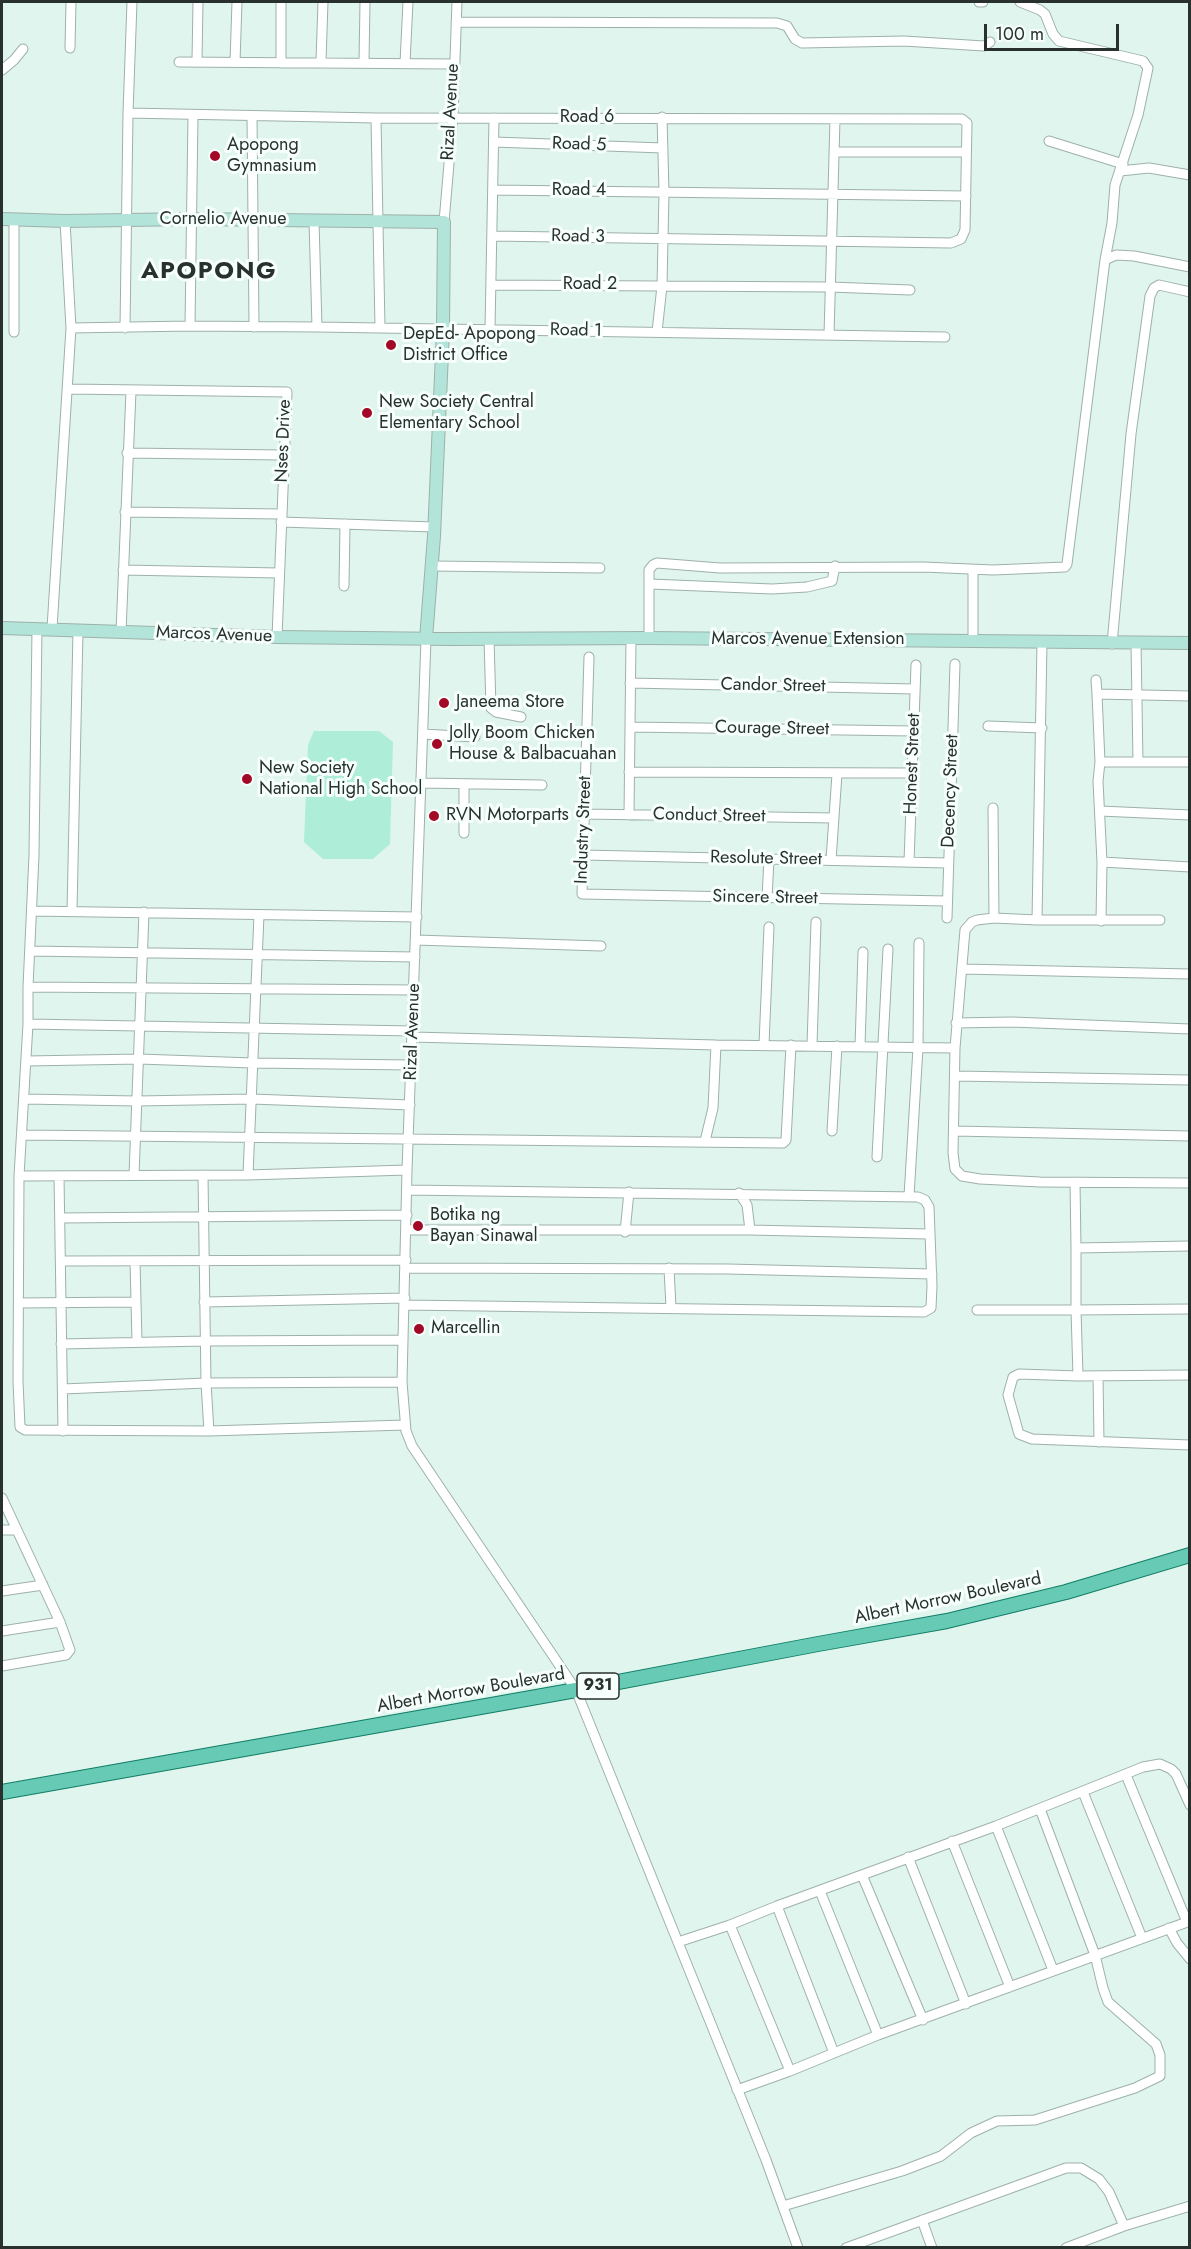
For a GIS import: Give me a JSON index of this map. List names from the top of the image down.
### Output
{
  "streets": {
    "main road": ["Albert Morrow Boulevard", "931"],
    "street": [
      "Rizal Avenue",
      "Road 6",
      "Road 5",
      "Road 4",
      "Cornelio Avenue",
      "Road 3",
      "Road 2",
      "Road 1",
      "Nses Drive",
      "Marcos Avenue",
      "Marcos Avenue Extension",
      "Candor Street",
      "Courage Street",
      "Honest Street",
      "Decency Street",
      "Conduct Street",
      "Industry Street",
      "Resolute Street",
      "Sincere Street"
    ]
  },
  "crossings": [
    ["Rizal Avenue", "Road 6"],
    ["Rizal Avenue", "Cornelio Avenue"],
    ["Rizal Avenue", "Marcos Avenue"],
    ["Rizal Avenue", "Marcos Avenue Extension"],
    ["Rizal Avenue", "Albert Morrow Boulevard"],
    ["Road 6", "Road 4"],
    ["Road 6", "Road 3"],
    ["Road 4", "Road 3"],
    ["Nses Drive", "Marcos Avenue"],
    ["Marcos Avenue", "Marcos Avenue Extension"],
    ["Candor Street", "Honest Street"],
    ["Courage Street", "Honest Street"],
    ["Honest Street", "Resolute Street"],
    ["Decency Street", "Resolute Street"],
    ["Decency Street", "Sincere Street"],
    ["Conduct Street", "Industry Street"],
    ["Industry Street", "Resolute Street"],
    ["Industry Street", "Sincere Street"]
  ],
  "districts": ["APOPONG"],
  "places": [
    "Apopong Gymnasium",
    "DepEd- Apopong District Office",
    "New Society Central Elementary School",
    "Janeema Store",
    "Jolly Boom Chicken House & Balbacuahan",
    "New Society National High School",
    "RVN Motorparts",
    "Botika ng Bayan Sinawal",
    "Marcellin"
  ],
  "scale_bar": "100 m"
}
